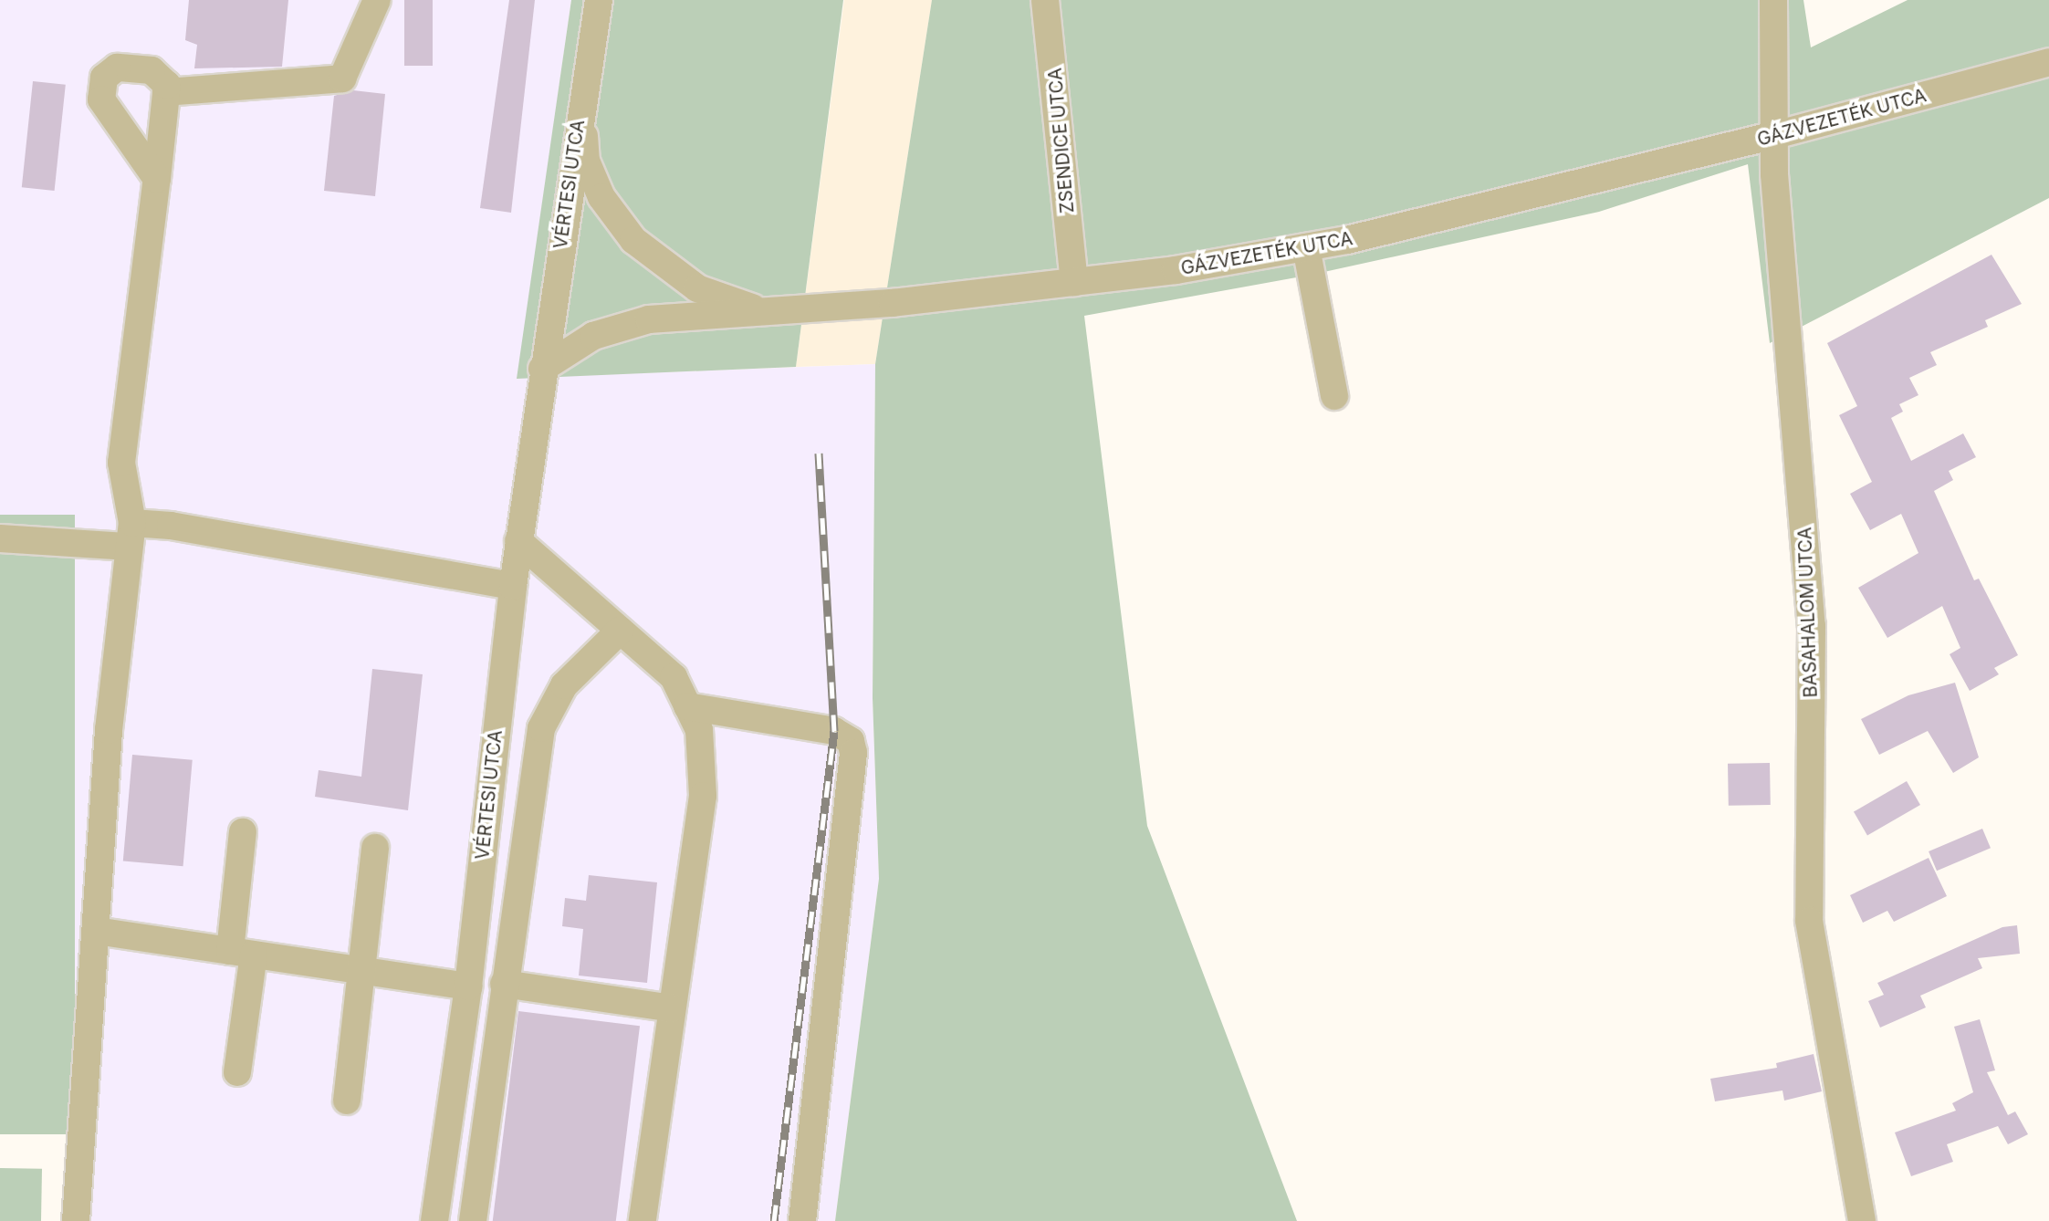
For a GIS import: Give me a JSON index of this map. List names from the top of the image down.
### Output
{
  "streets": {
    "street": [
      "GÁZVEZETÉK UTCA",
      "ZSENDICE UTCA",
      "VÉRTESI UTCA",
      "BASAHALOM UTCA"
    ]
  },
  "crossings": [
    ["GÁZVEZETÉK UTCA", "ZSENDICE UTCA"],
    ["GÁZVEZETÉK UTCA", "VÉRTESI UTCA"],
    ["GÁZVEZETÉK UTCA", "BASAHALOM UTCA"]
  ]
}
